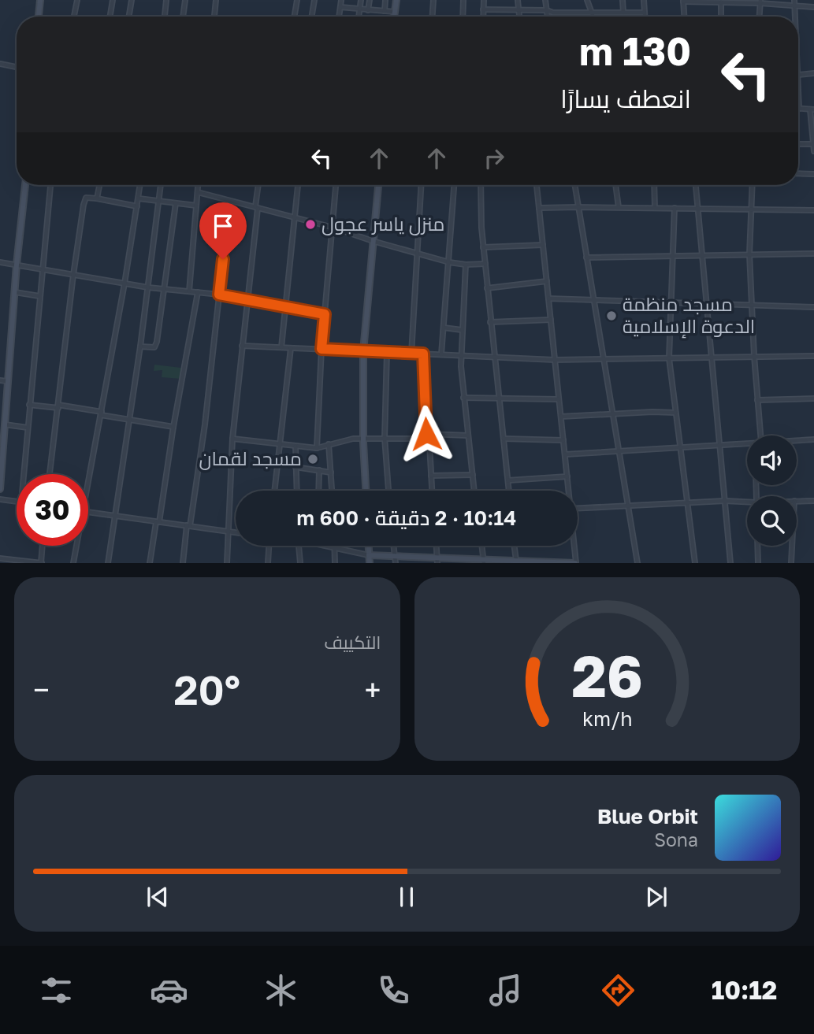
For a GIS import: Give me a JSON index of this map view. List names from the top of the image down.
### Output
{
  "places": ["منزل ياسر عجول", "مسجد منظمة الدعوة الإسلامية", "مسجد لقمان"],
  "page": {
    "turn": ["130 m", "انعطف يسارًا"],
    "limit": "30",
    "trip": "10:14 · 2 دقيقة · 600 m",
    "tile": "التكييف",
    "heat": ["−", "20°", "+"],
    "song": ["Blue Orbit", "Sona"],
    "tabs": "10:12",
    "gauge": ["26", "km/h"]
  }
}
